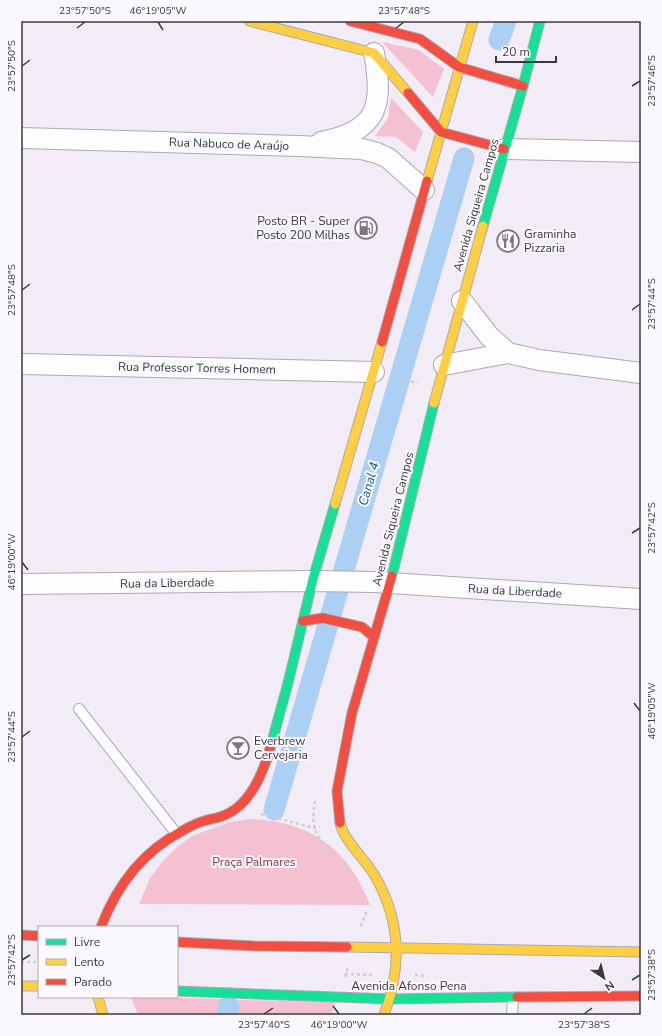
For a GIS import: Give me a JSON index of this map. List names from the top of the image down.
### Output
{
  "streets": {
    "main road": ["Avenida Siqueira Campos", "Avenida Afonso Pena"],
    "street": ["Rua Nabuco de Araújo", "Rua Professor Torres Homem", "Rua da Liberdade"]
  },
  "crossings": [
    ["Avenida Siqueira Campos", "Rua da Liberdade"],
    ["Avenida Siqueira Campos", "Avenida Afonso Pena"]
  ],
  "water": ["Canal 4"],
  "parks": ["Praça Palmares"],
  "places": {
    "fuel station": ["Posto BR - Super Posto 200 Milhas"],
    "restaurant": ["Graminha Pizzaria"],
    "bar": ["Everbrew Cervejaria"]
  },
  "legend": ["Livre", "Lento", "Parado"],
  "scale_bar": "20 m",
  "north": "bottom right",
  "coordinates": [
    "23°57'50\"S",
    "46°19'05\"W",
    "23°57'48\"S",
    "23°57'46\"S",
    "23°57'44\"S",
    "23°57'42\"S",
    "46°19'00\"W",
    "23°57'38\"S",
    "23°57'40\"S"
  ]
}
